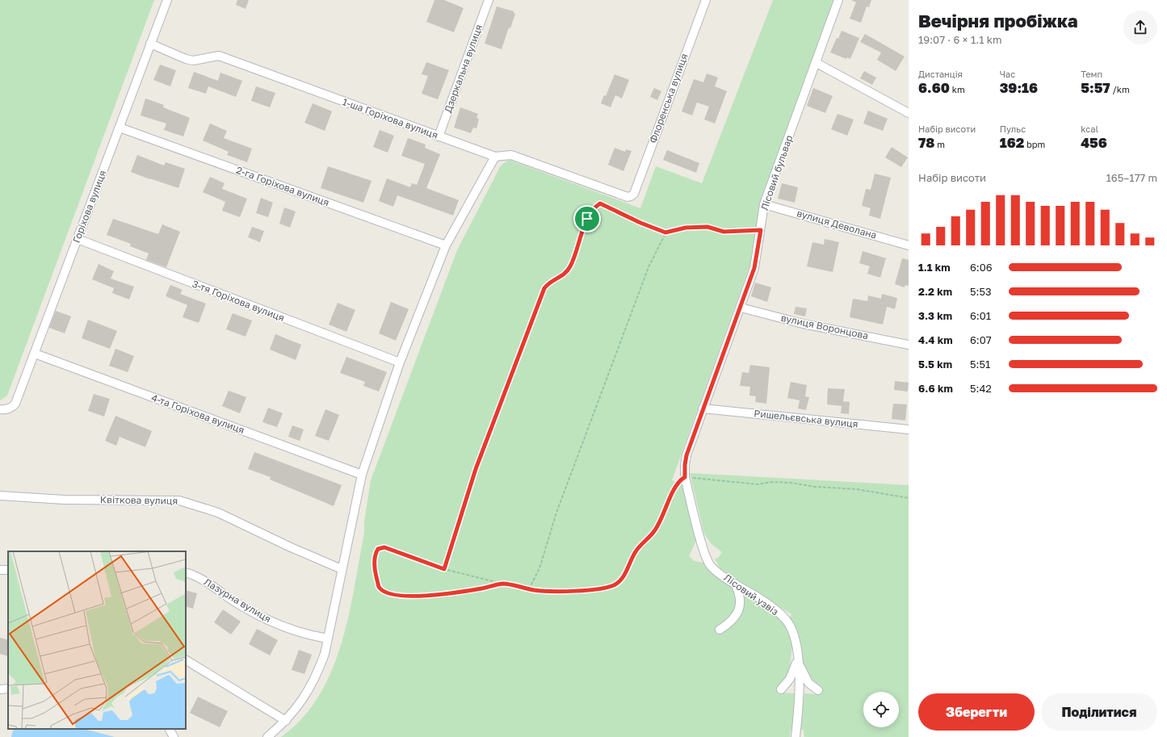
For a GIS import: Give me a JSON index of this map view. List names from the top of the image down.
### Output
{
  "streets": {
    "street": [
      "Дзеркальна вулиця",
      "Флоренська вулиця",
      "1-ша Горіхова вулиця",
      "Лісовий бульвар",
      "2-га Горіхова вулиця",
      "Горіхова вулиця",
      "вулиця Деволана",
      "3-тя Горіхова вулиця",
      "вулиця Воронцова",
      "4-та Горіхова вулиця",
      "Ришельєвська вулиця",
      "Квіткова вулиця",
      "Лісовий узвіз",
      "Лазурна вулиця"
    ]
  },
  "crossings": [
    ["Дзеркальна вулиця", "1-ша Горіхова вулиця"],
    ["Флоренська вулиця", "1-ша Горіхова вулиця"],
    ["1-ша Горіхова вулиця", "Горіхова вулиця"],
    ["Лісовий бульвар", "вулиця Деволана"],
    ["Лісовий бульвар", "вулиця Воронцова"],
    ["Лісовий бульвар", "Ришельєвська вулиця"],
    ["Лісовий бульвар", "Лісовий узвіз"],
    ["2-га Горіхова вулиця", "Горіхова вулиця"],
    ["Горіхова вулиця", "3-тя Горіхова вулиця"],
    ["Горіхова вулиця", "4-та Горіхова вулиця"]
  ],
  "page": {
    "heading": ["Вечірня пробіжка", "19:07 · 6 × 1.1 km"],
    "stats": [
      ["Дистанція", "6.60 km"],
      ["Час", "39:16"],
      ["Темп", "5:57 /km"],
      ["Набір висоти", "78 m"],
      ["Пульс", "162 bpm"],
      ["kcal", "456"]
    ],
    "chart": ["Набір висоти", "165–177 m"],
    "list": [
      {
        "name": "1.1 km",
        "note": "6:06"
      },
      {
        "name": "2.2 km",
        "note": "5:53"
      },
      {
        "name": "3.3 km",
        "note": "6:01"
      },
      {
        "name": "4.4 km",
        "note": "6:07"
      },
      {
        "name": "5.5 km",
        "note": "5:51"
      },
      {
        "name": "6.6 km",
        "note": "5:42"
      }
    ],
    "buttons": ["Зберегти", "Поділитися"]
  }
}
